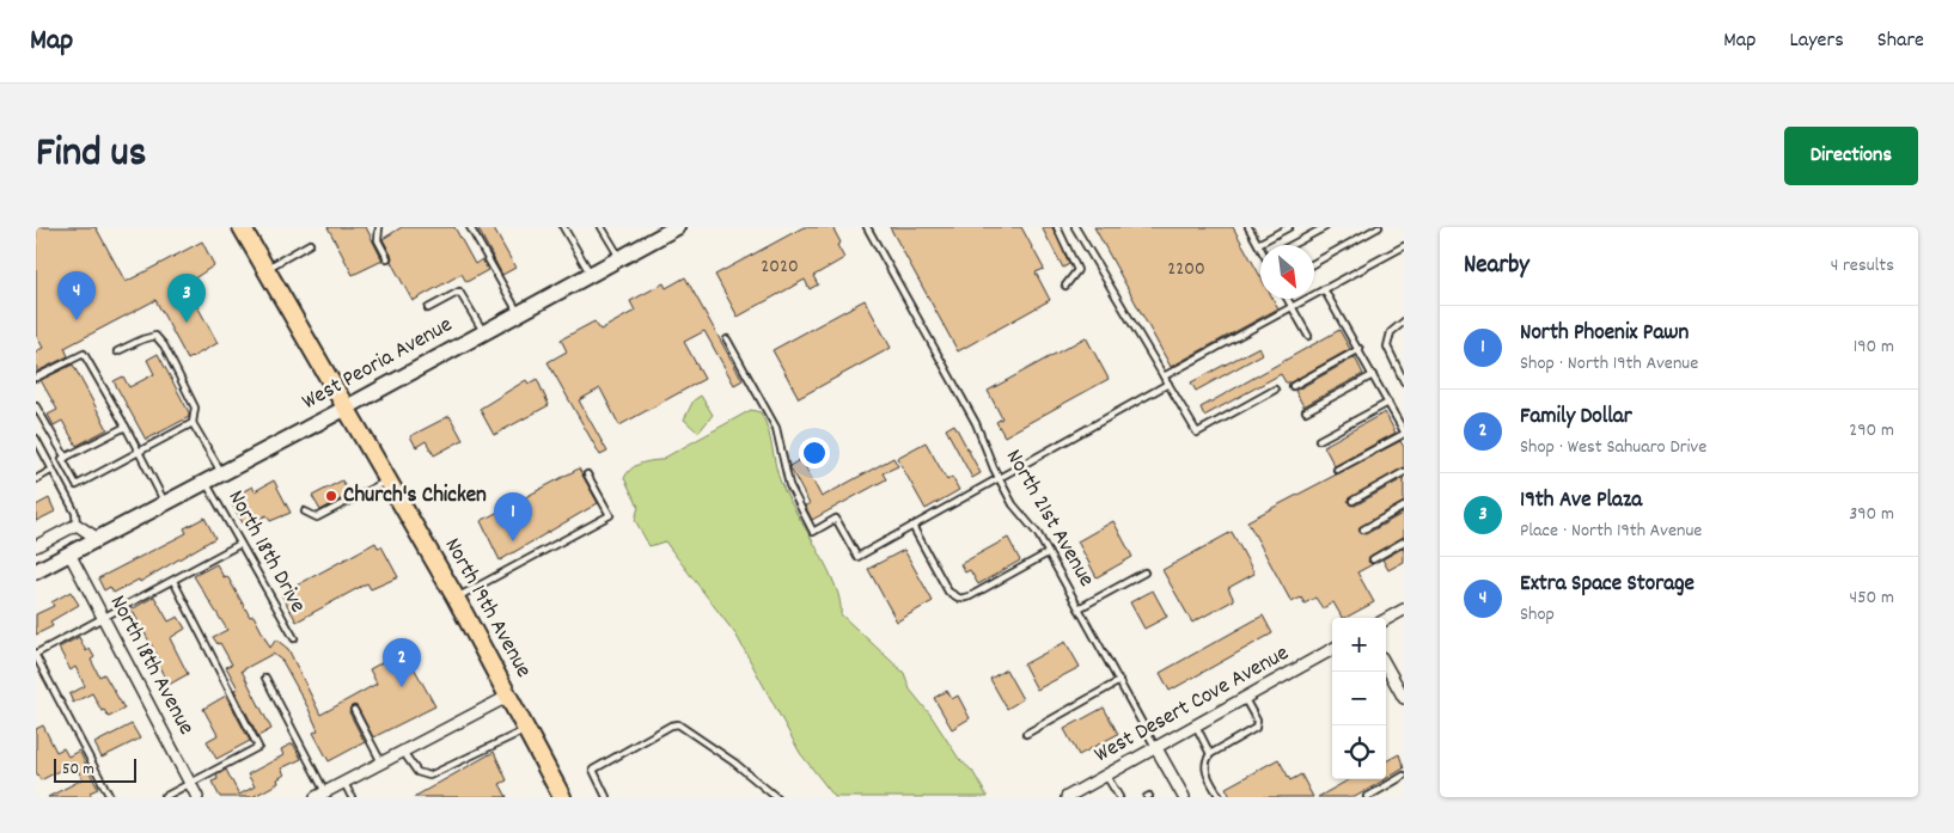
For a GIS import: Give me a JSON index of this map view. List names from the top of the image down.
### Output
{
  "streets": {
    "main road": ["West Peoria Avenue", "North 19th Avenue"],
    "street": ["North 21st Avenue", "North 18th Avenue", "West Desert Cove Avenue"],
    "lane": ["North 18th Drive"]
  },
  "crossings": [
    ["West Peoria Avenue", "North 18th Drive"],
    ["West Peoria Avenue", "North 19th Avenue"],
    ["West Peoria Avenue", "North 18th Avenue"],
    ["North 21st Avenue", "West Desert Cove Avenue"]
  ],
  "places": ["Church's Chicken"],
  "house_numbers": ["2020", "2200"],
  "scale_bar": "50 m",
  "north": "bottom right",
  "page": {
    "header": "Map",
    "nav": ["Map", "Layers", "Share"],
    "title": "Find us",
    "buttons": "Directions",
    "heading": ["Nearby", "4 results"],
    "pins": [
      "4",
      "3",
      "1",
      "2"
    ],
    "list": [
      {
        "mark": "1",
        "name": "North Phoenix Pawn",
        "note": "Shop · North 19th Avenue",
        "value": "190 m"
      },
      {
        "mark": "2",
        "name": "Family Dollar",
        "note": "Shop · West Sahuaro Drive",
        "value": "290 m"
      },
      {
        "mark": "3",
        "name": "19th Ave Plaza",
        "note": "Place · North 19th Avenue",
        "value": "390 m"
      },
      {
        "mark": "4",
        "name": "Extra Space Storage",
        "note": "Shop",
        "value": "450 m"
      }
    ],
    "map_buttons": ["+", "−"],
    "scale": "50 m"
  }
}
